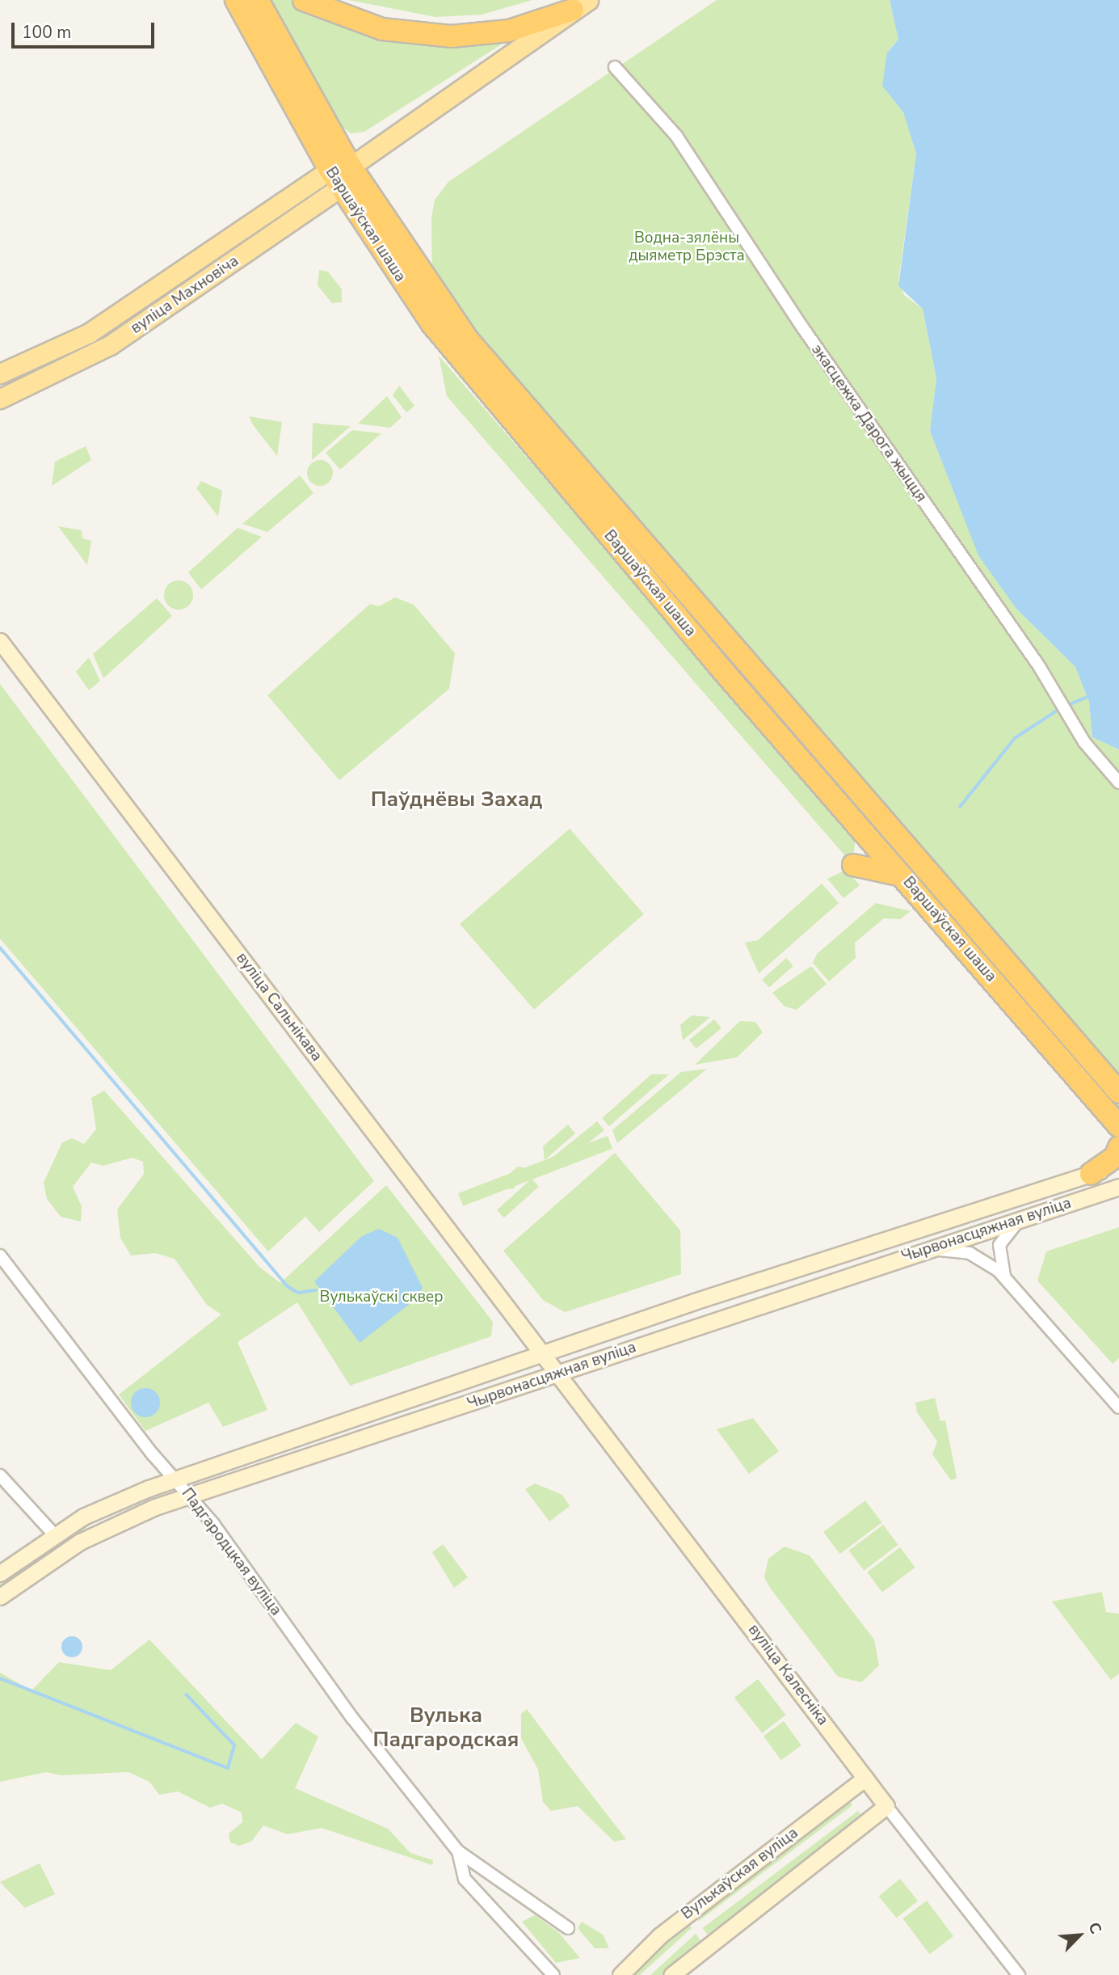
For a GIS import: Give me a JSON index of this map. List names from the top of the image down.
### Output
{
  "streets": {
    "highway": ["Варшаўская шаша"],
    "main road": [
      "вуліца Махновіча",
      "вуліца Сальнікава",
      "Чырвонасцяжная вуліца",
      "вуліца Калесніка",
      "Вулькаўская вуліца"
    ],
    "street": ["экасцежка Дарога жыцця", "Падгародцкая вуліца"]
  },
  "crossings": [
    ["Варшаўская шаша", "вуліца Махновіча"],
    ["вуліца Сальнікава", "Чырвонасцяжная вуліца"],
    ["вуліца Сальнікава", "вуліца Калесніка"],
    ["Чырвонасцяжная вуліца", "Падгародцкая вуліца"],
    ["Чырвонасцяжная вуліца", "вуліца Калесніка"],
    ["вуліца Калесніка", "Вулькаўская вуліца"]
  ],
  "districts": ["Паўднёвы Захад", "Вулька Падгародская"],
  "parks": ["Водна-зялёны дыяметр Брэста", "Вулькаўскі сквер"],
  "scale_bar": "100 m",
  "north": "top right"
}
